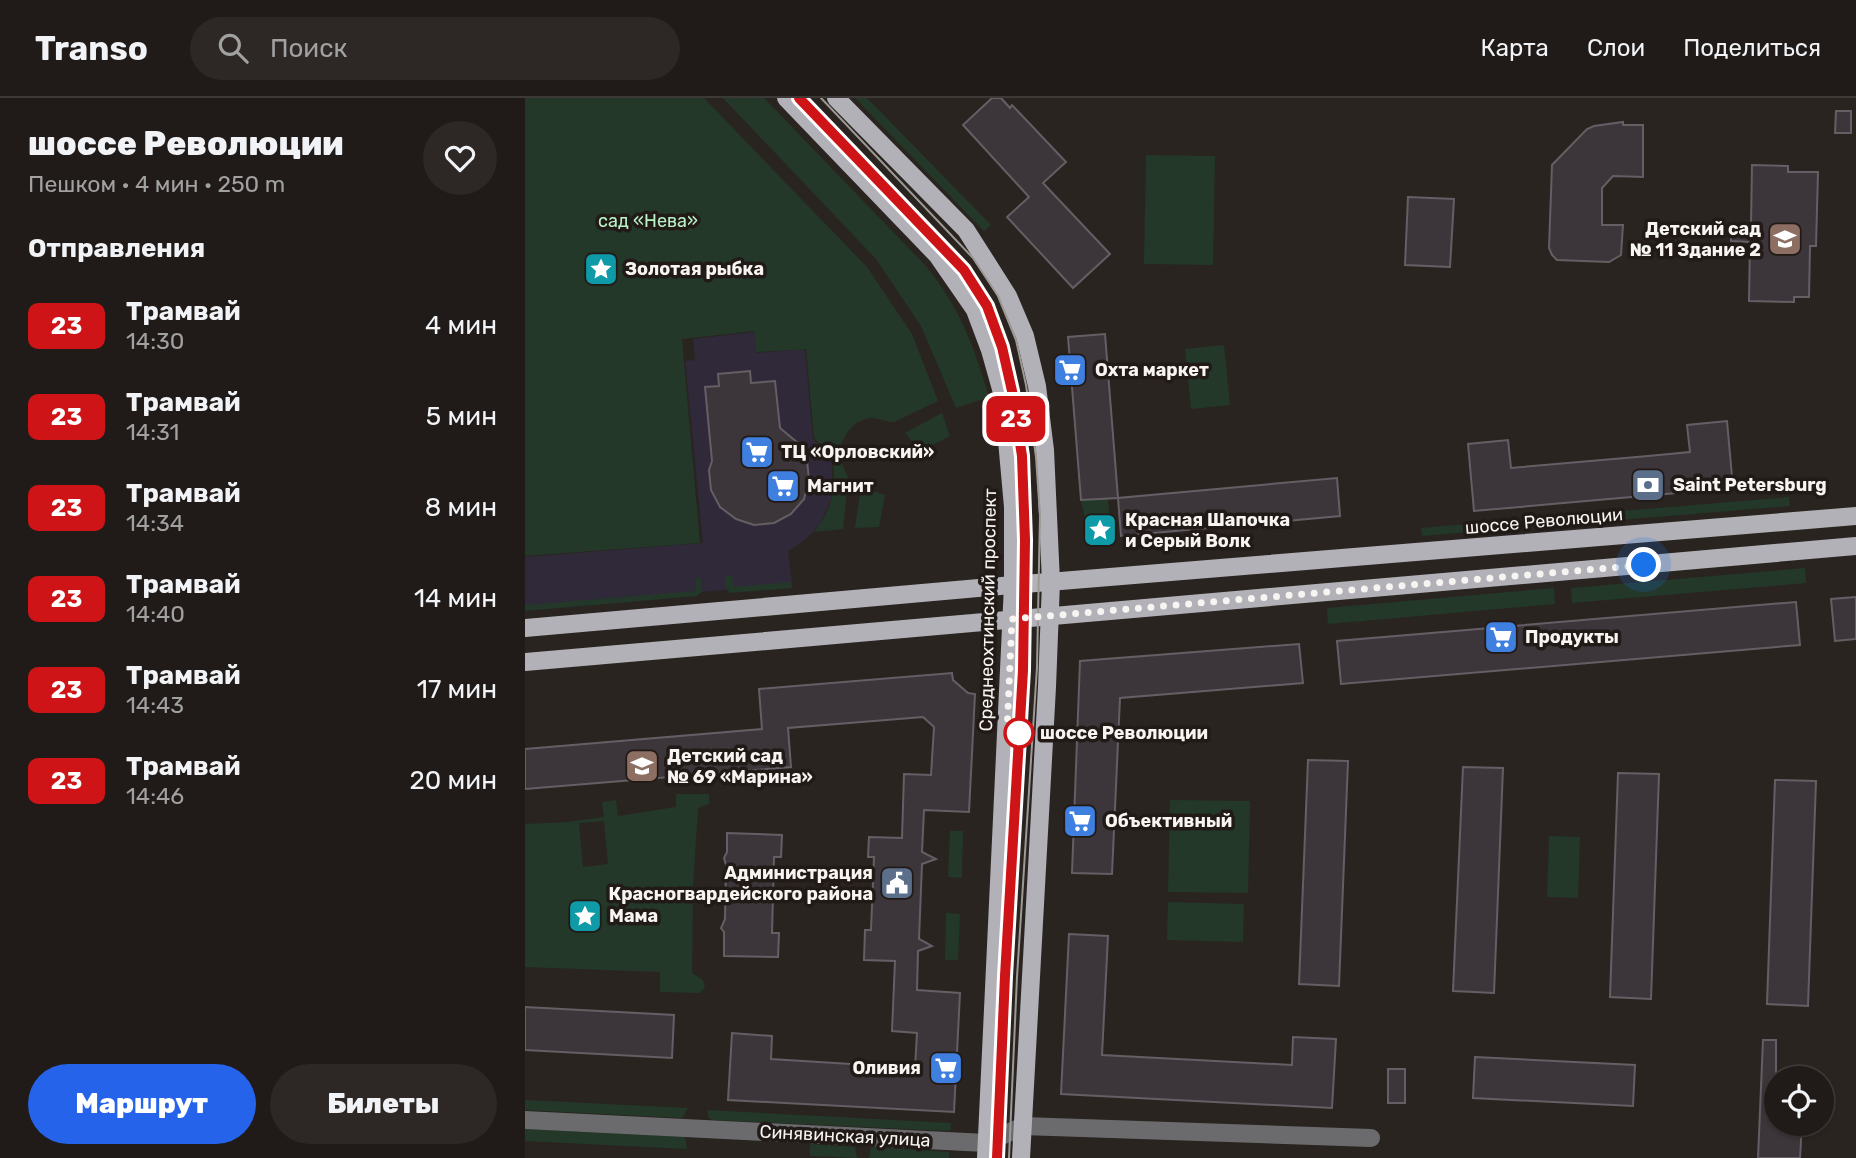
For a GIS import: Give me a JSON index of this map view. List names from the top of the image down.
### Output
{
  "streets": {
    "main road": ["шоссе Революции", "Среднеохтинский проспект"],
    "street": ["Синявинская улица"]
  },
  "crossings": [
    ["шоссе Революции", "Среднеохтинский проспект"],
    ["Среднеохтинский проспект", "Синявинская улица"]
  ],
  "parks": ["сад «Нева»"],
  "places": {
    "school or university": ["Детский сад № 11 Здание 2", "Детский сад № 69 «Марина»"],
    "place": ["Золотая рыбка", "Красная Шапочка и Серый Волк", "Мама"],
    "supermarket": [
      "Охта маркет",
      "ТЦ «Орловский»",
      "Магнит",
      "Продукты",
      "Объективный",
      "Оливия"
    ],
    "bank": ["Saint Petersburg"],
    "other": ["шоссе Революции"],
    "public building": ["Администрация Красногвардейского района"]
  },
  "lines": ["tram line 23"],
  "page": {
    "header": "Transo",
    "search": "Поиск",
    "nav": ["Карта", "Слои", "Поделиться"],
    "heading": [
      ["шоссе Революции", "Пешком · 4 мин · 250 m"],
      "Отправления"
    ],
    "on_map": "23",
    "list": [
      {
        "mark": "23",
        "name": "Трамвай",
        "note": "14:30",
        "value": "4 мин"
      },
      {
        "mark": "23",
        "name": "Трамвай",
        "note": "14:31",
        "value": "5 мин"
      },
      {
        "mark": "23",
        "name": "Трамвай",
        "note": "14:34",
        "value": "8 мин"
      },
      {
        "mark": "23",
        "name": "Трамвай",
        "note": "14:40",
        "value": "14 мин"
      },
      {
        "mark": "23",
        "name": "Трамвай",
        "note": "14:43",
        "value": "17 мин"
      },
      {
        "mark": "23",
        "name": "Трамвай",
        "note": "14:46",
        "value": "20 мин"
      }
    ],
    "buttons": ["Маршрут", "Билеты"]
  }
}
